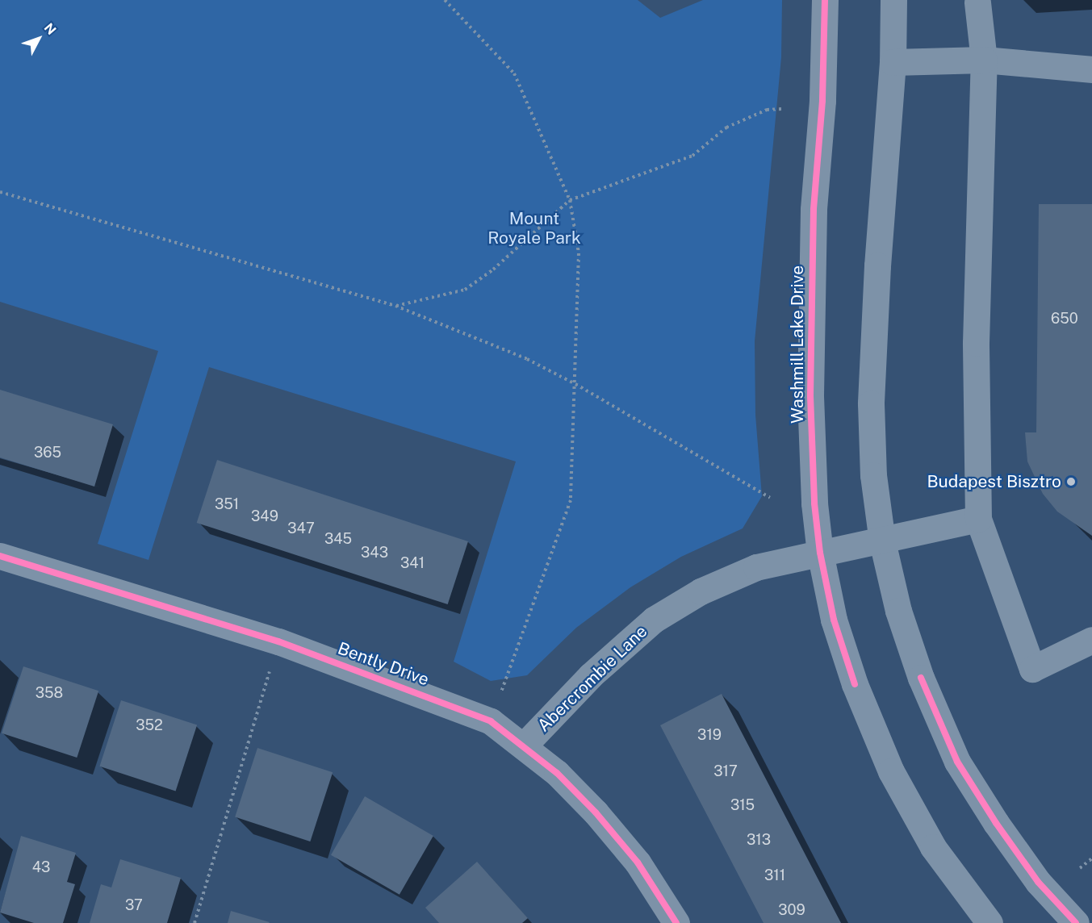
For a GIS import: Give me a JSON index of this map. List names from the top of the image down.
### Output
{
  "streets": {
    "street": ["Washmill Lake Drive", "Bently Drive", "Abercrombie Lane"]
  },
  "crossings": [
    ["Washmill Lake Drive", "Abercrombie Lane"],
    ["Bently Drive", "Abercrombie Lane"]
  ],
  "parks": ["Mount Royale Park"],
  "places": ["Budapest Bisztro"],
  "house_numbers": [
    "650",
    "365",
    "351",
    "349",
    "347",
    "345",
    "343",
    "341",
    "358",
    "352",
    "319",
    "317",
    "315",
    "313",
    "43",
    "311",
    "37",
    "309"
  ],
  "north": "top right"
}
